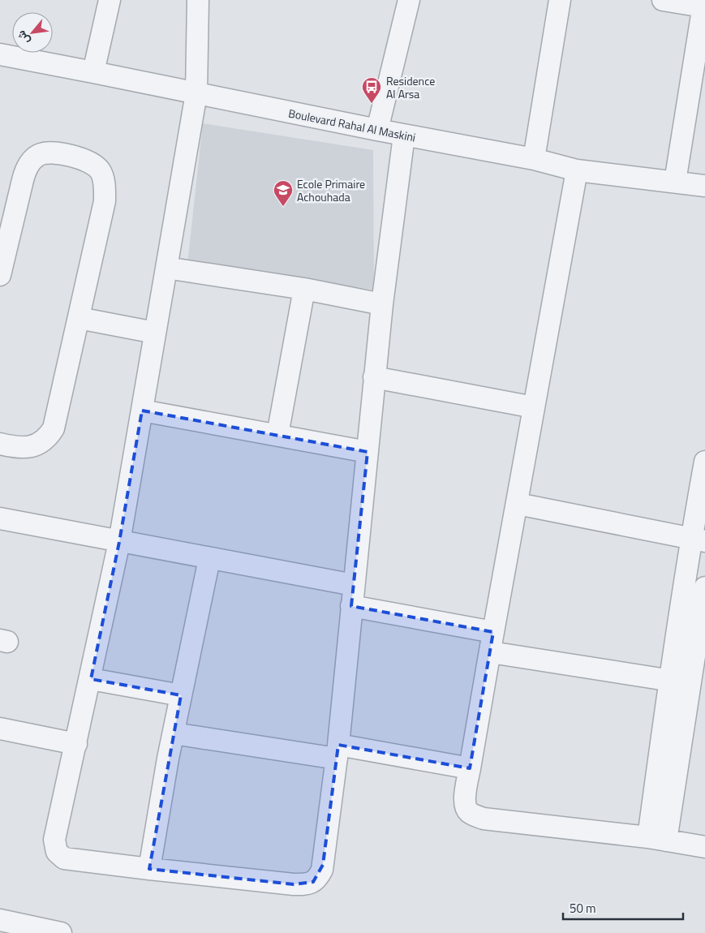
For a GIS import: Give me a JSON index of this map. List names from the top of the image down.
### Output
{
  "streets": {
    "street": ["Boulevard Rahal Al Maskini"]
  },
  "places": {
    "bus stop": ["Residence Al Arsa"],
    "school or university": ["Ecole Primaire Achouhada"]
  },
  "scale_bar": "50 m",
  "north": "bottom left"
}
